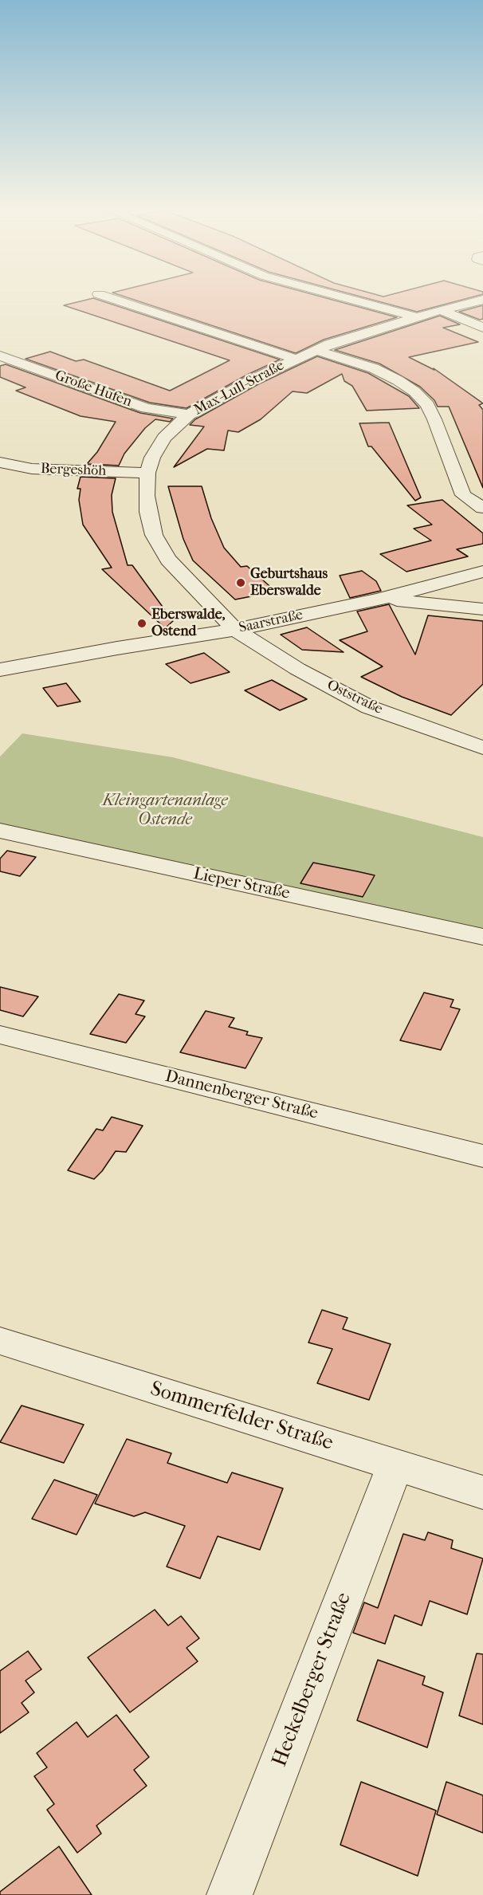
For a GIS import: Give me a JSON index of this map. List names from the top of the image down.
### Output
{
  "streets": {
    "street": [
      "Max-Lull-Straße",
      "Große Hufen",
      "Bergeshöh",
      "Saarstraße",
      "Oststraße",
      "Lieper Straße",
      "Dannenberger Straße",
      "Sommerfelder Straße",
      "Heckelberger Straße"
    ]
  },
  "crossings": [
    ["Max-Lull-Straße", "Große Hufen"],
    ["Max-Lull-Straße", "Bergeshöh"],
    ["Max-Lull-Straße", "Saarstraße"],
    ["Max-Lull-Straße", "Oststraße"],
    ["Saarstraße", "Oststraße"],
    ["Sommerfelder Straße", "Heckelberger Straße"]
  ],
  "parks": ["Kleingartenanlage Ostende"],
  "places": ["Geburtshaus Eberswalde", "Eberswalde, Ostend"]
}
